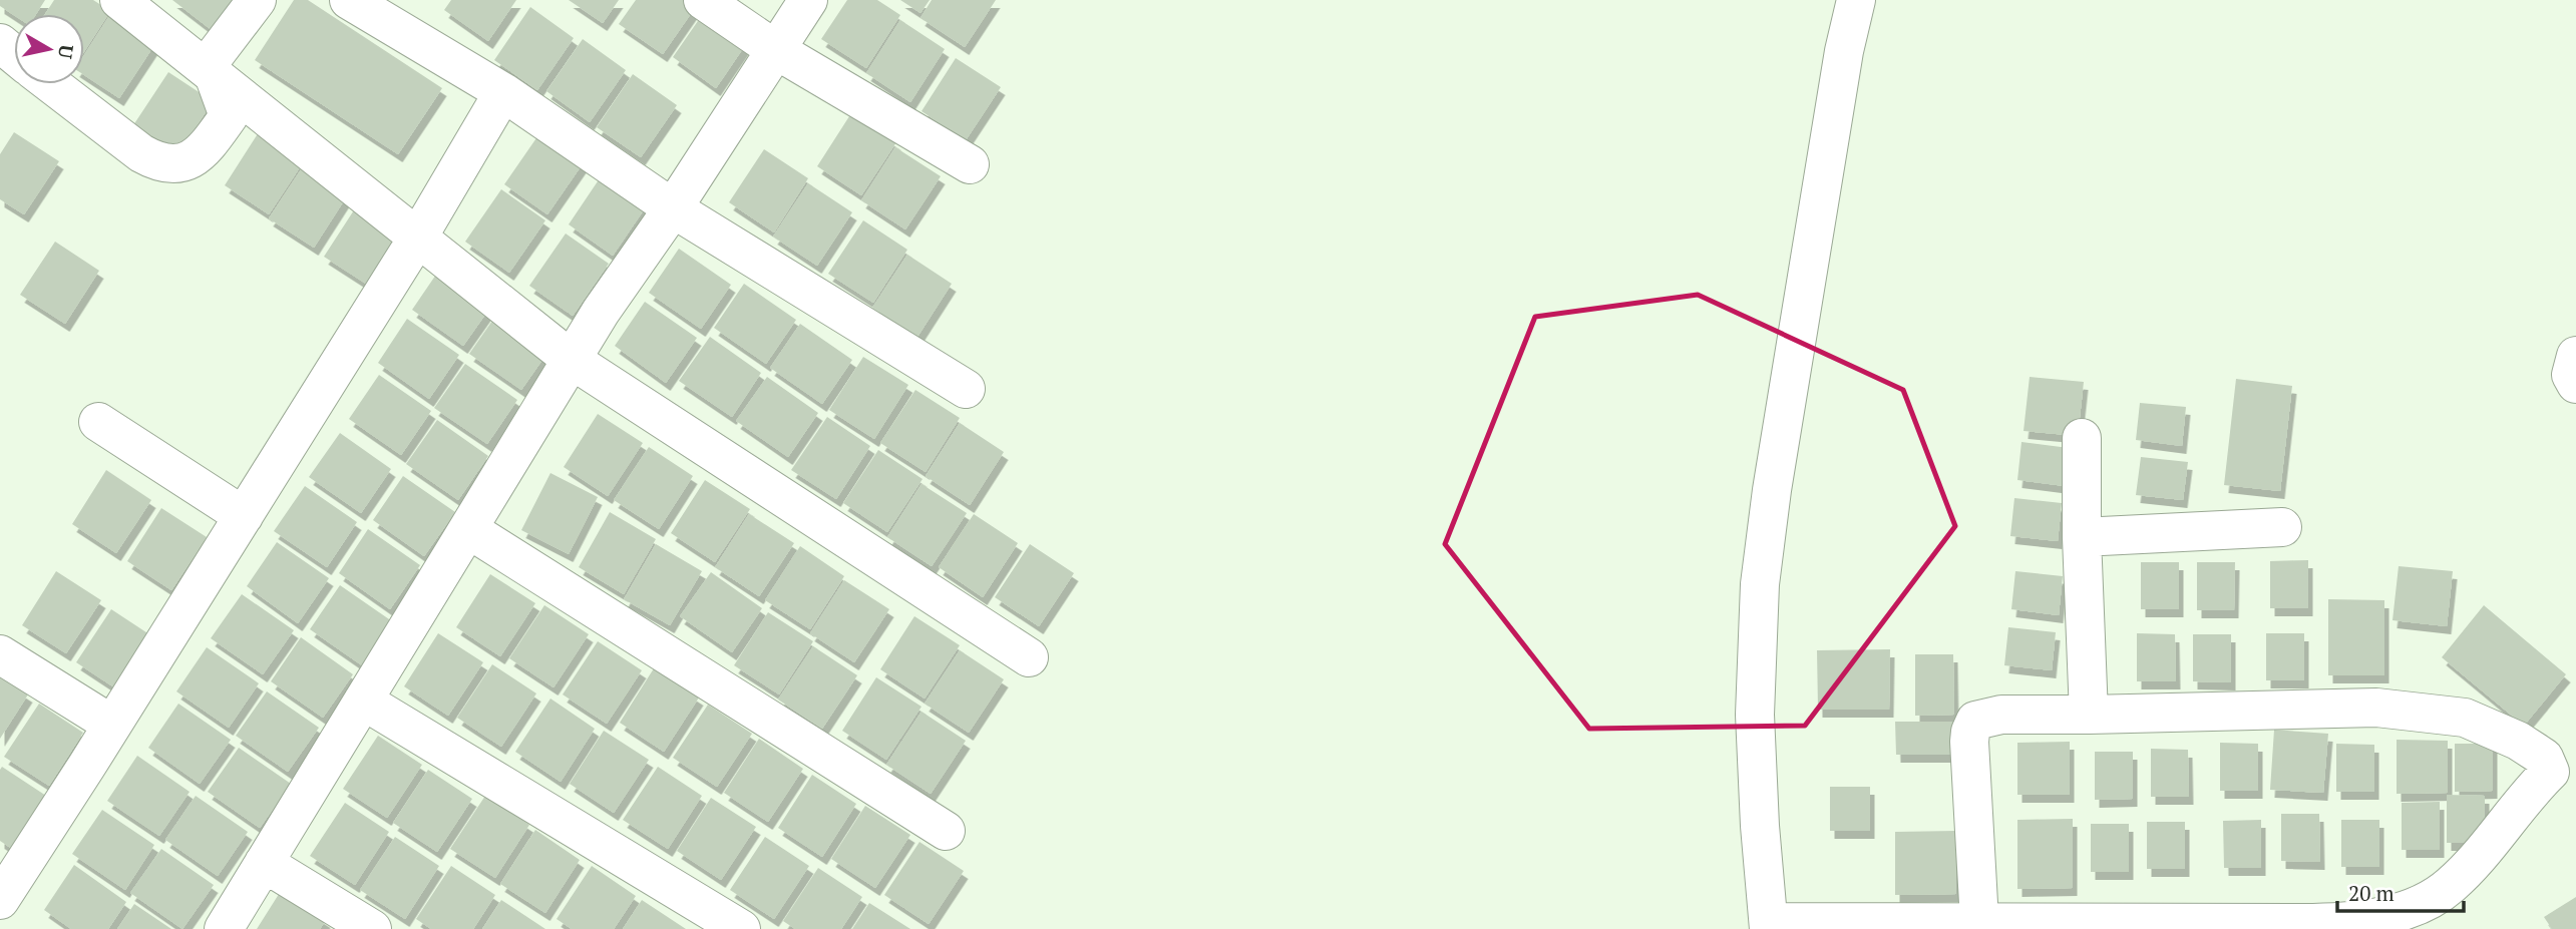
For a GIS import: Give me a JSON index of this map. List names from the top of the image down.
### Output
{
  "scale_bar": "20 m",
  "north": "right"
}
